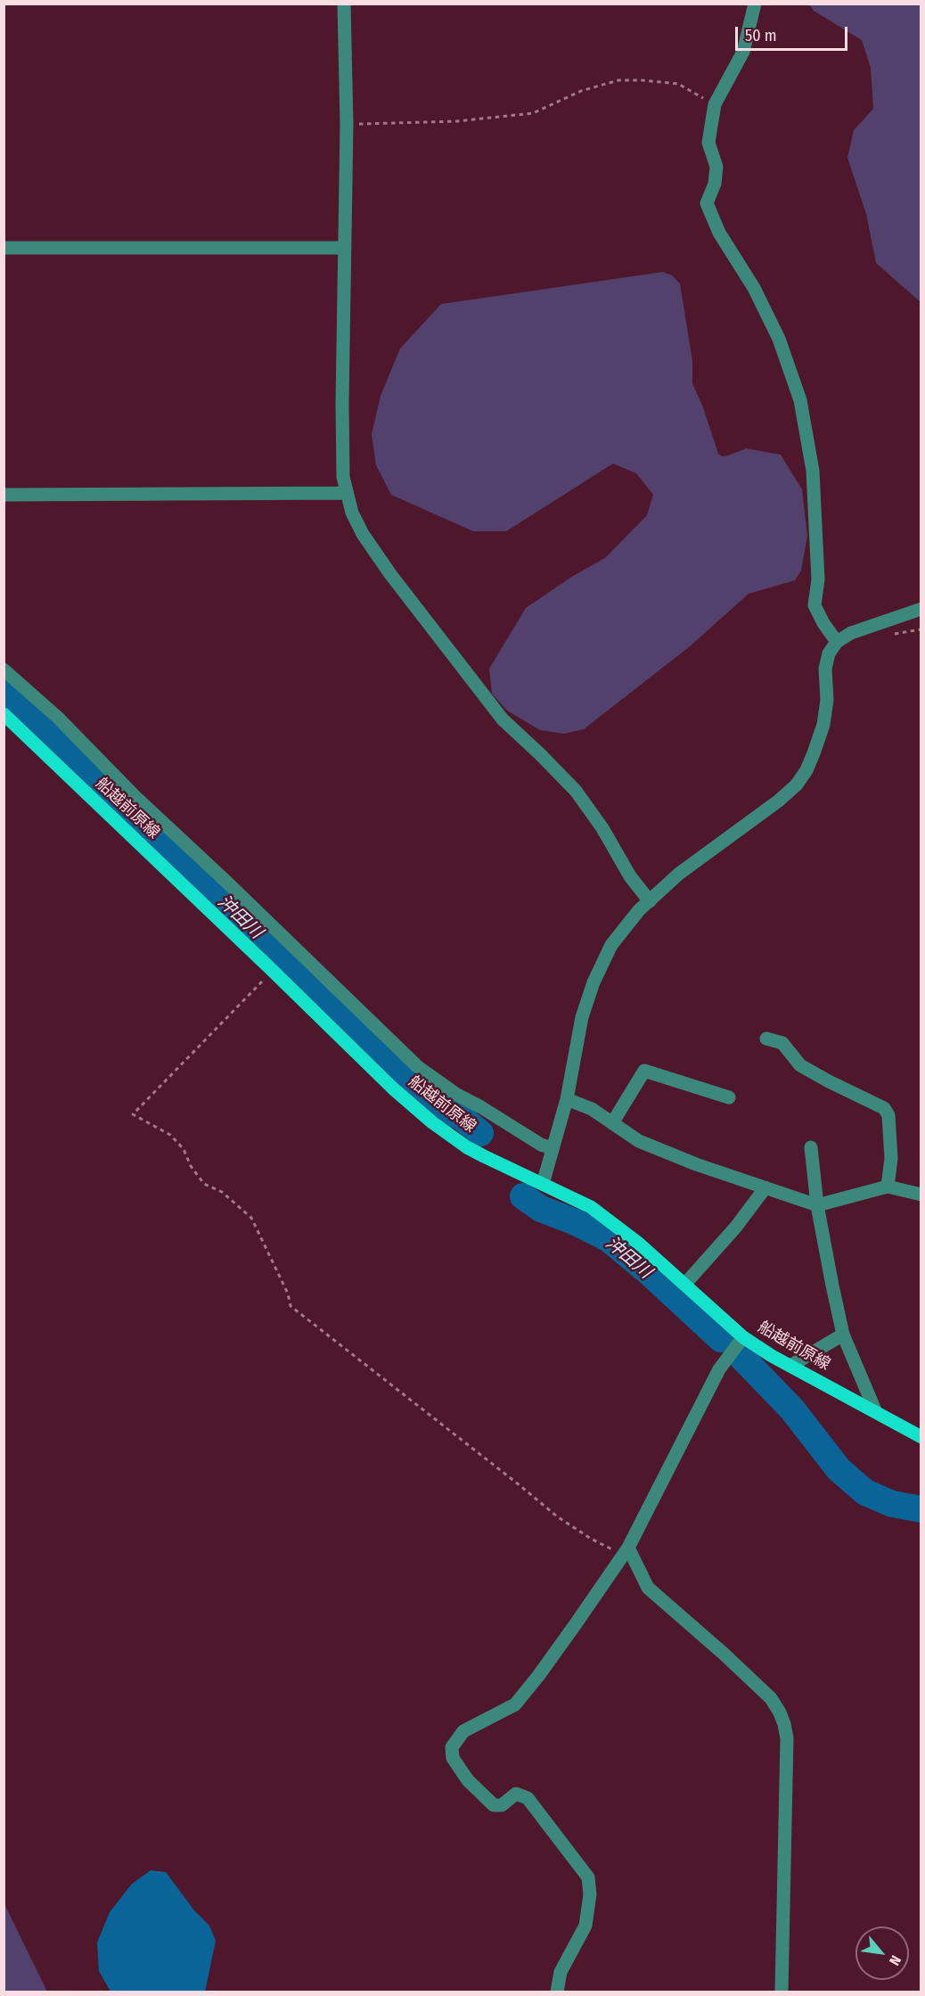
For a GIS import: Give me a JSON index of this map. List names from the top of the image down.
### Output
{
  "streets": {
    "main road": ["船越前原線"]
  },
  "water": ["沖田川"],
  "scale_bar": "50 m",
  "north": "bottom right"
}
